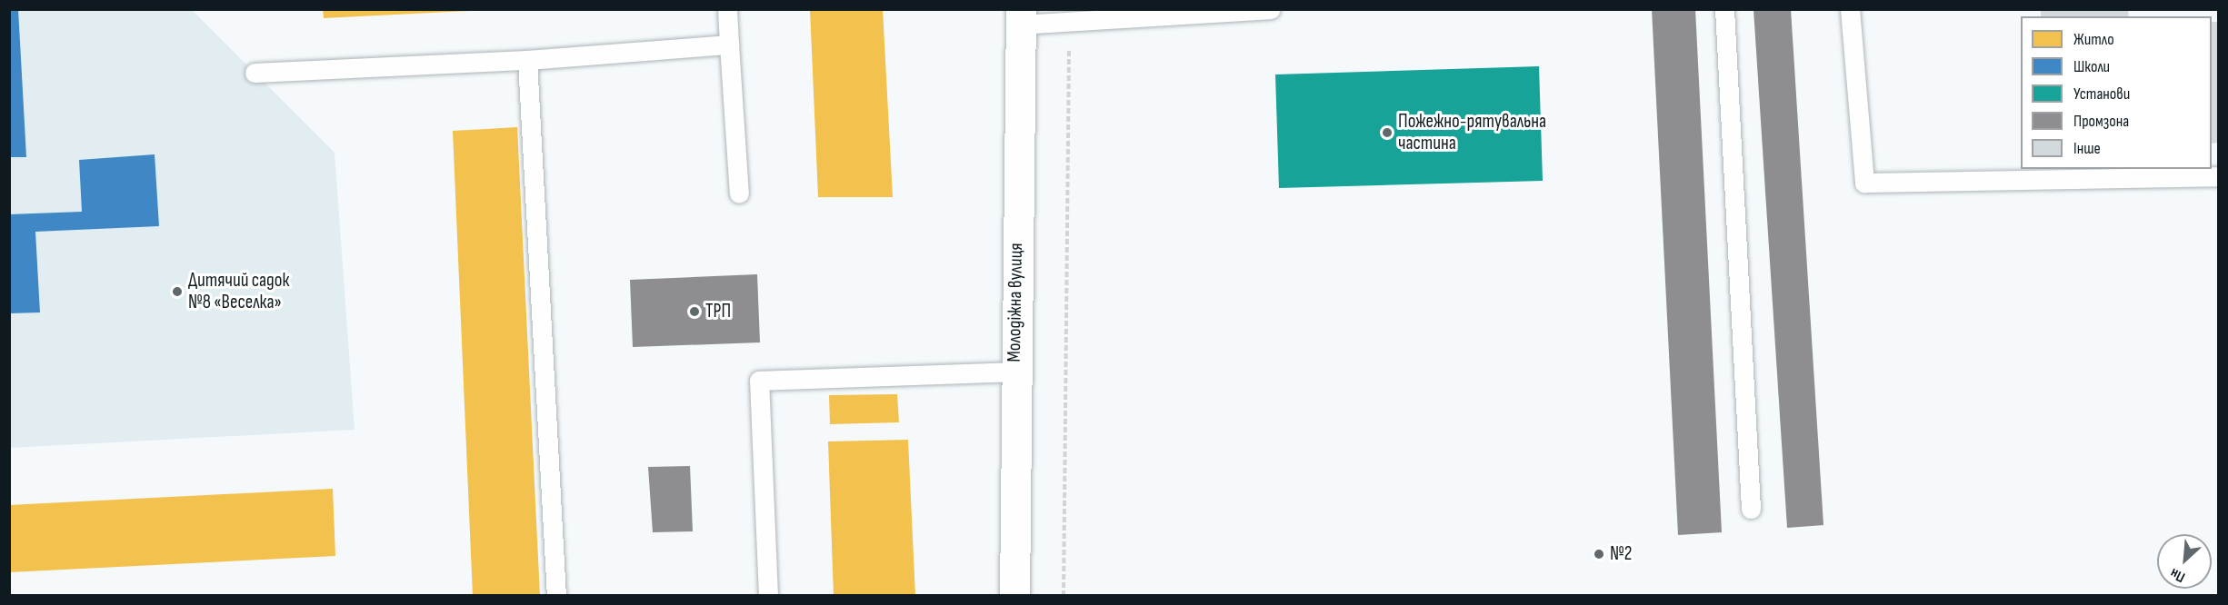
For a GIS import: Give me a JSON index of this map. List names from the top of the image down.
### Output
{
  "streets": {
    "street": ["Молодіжна вулиця"]
  },
  "places": [
    "Пожежно-рятувальна частина",
    "Дитячий садок №8 «Веселка»",
    "ТРП",
    "№2"
  ],
  "legend": [
    "Житло",
    "Школи",
    "Установи",
    "Промзона",
    "Інше"
  ],
  "north": "bottom left"
}
